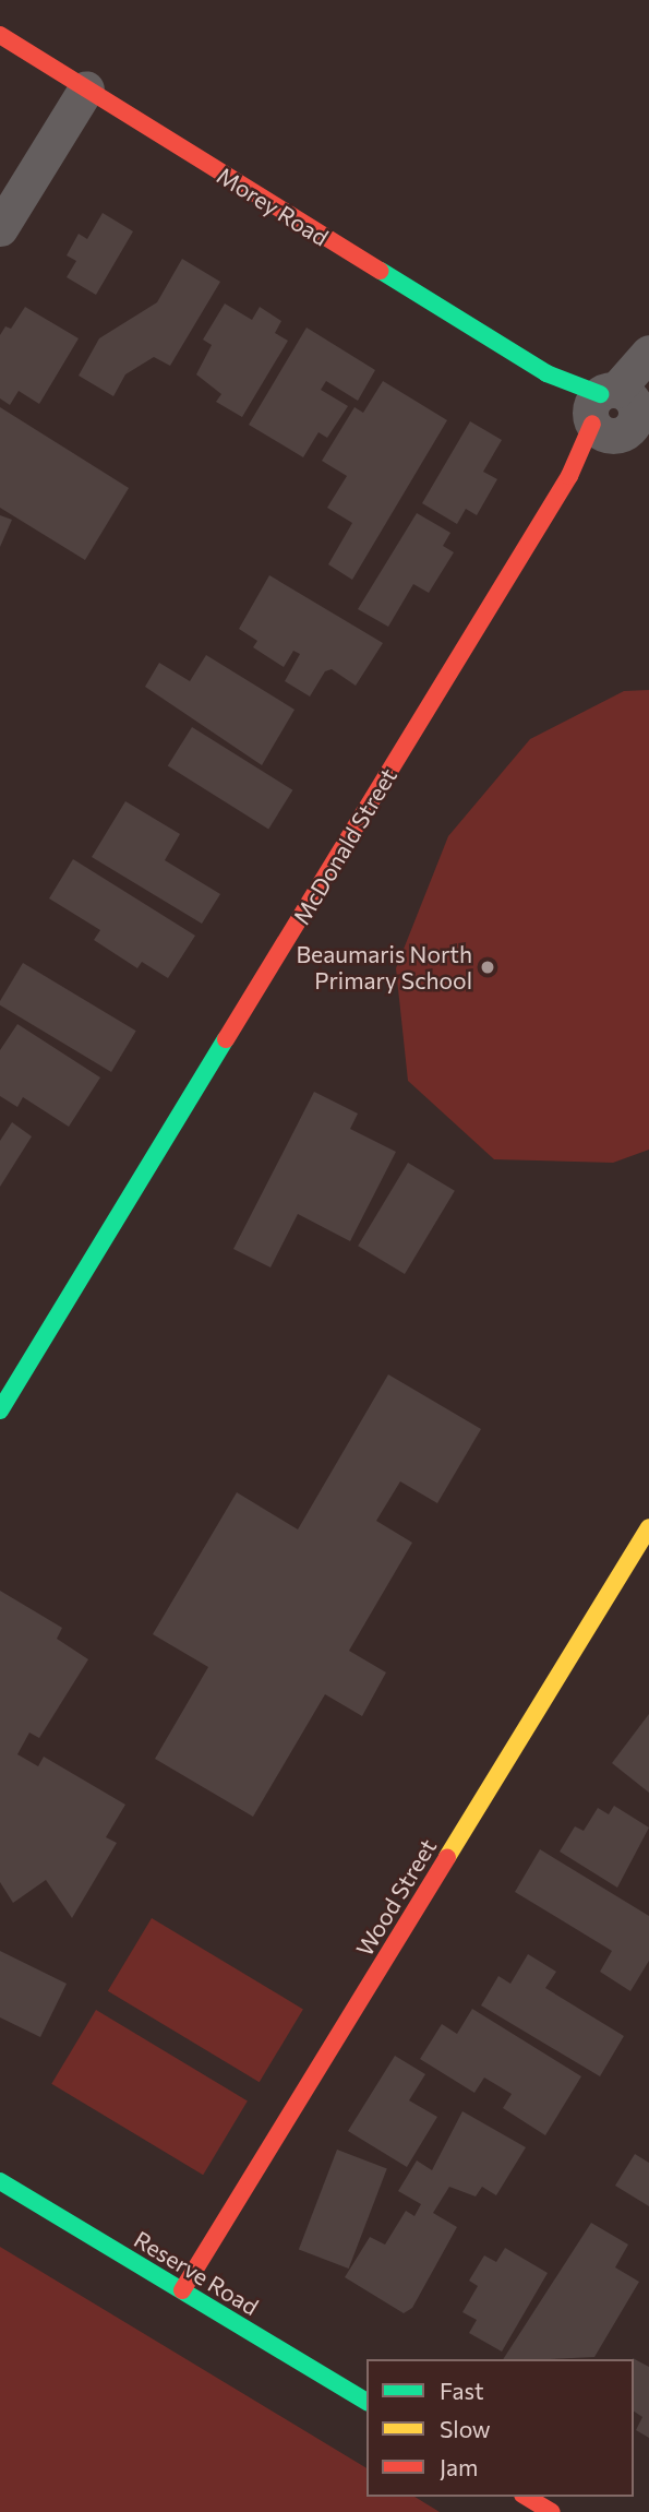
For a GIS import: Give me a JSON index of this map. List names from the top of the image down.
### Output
{
  "streets": {
    "street": [
      "Morey Road",
      "McDonald Street",
      "Wood Street",
      "Reserve Road"
    ]
  },
  "crossings": [
    ["Morey Road", "McDonald Street"],
    ["Wood Street", "Reserve Road"]
  ],
  "places": ["Beaumaris North Primary School"],
  "legend": ["Fast", "Slow", "Jam"]
}
